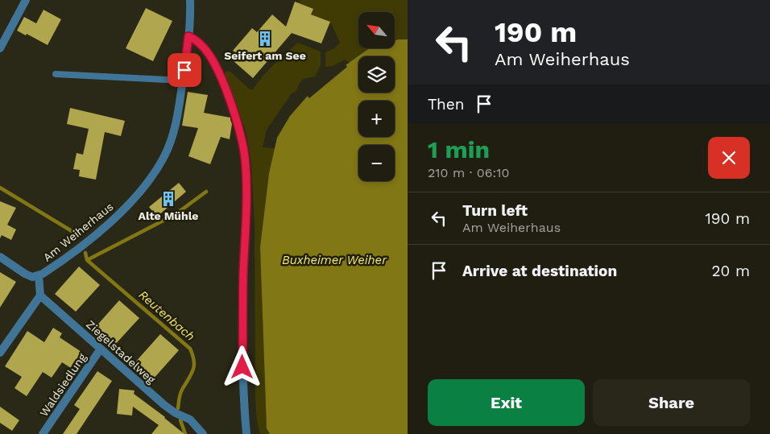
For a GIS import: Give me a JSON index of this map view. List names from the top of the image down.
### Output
{
  "streets": {
    "street": ["Am Weiherhaus", "Ziegelstadelweg", "Waldsiedlung"]
  },
  "crossings": [
    ["Ziegelstadelweg", "Waldsiedlung"]
  ],
  "water": ["Buxheimer Weiher", "Reutenbach"],
  "places": {
    "building": ["Seifert am See", "Alte Mühle"]
  },
  "north": "top left",
  "page": {
    "turn": ["190 m", "Am Weiherhaus"],
    "map_buttons": ["+", "−"],
    "then": "Then",
    "heading": ["1 min", "210 m · 06:10"],
    "list": [
      {
        "name": "Turn left",
        "note": "Am Weiherhaus",
        "value": "190 m"
      },
      {
        "name": "Arrive at destination",
        "value": "20 m"
      }
    ],
    "buttons": ["Exit", "Share"]
  }
}
